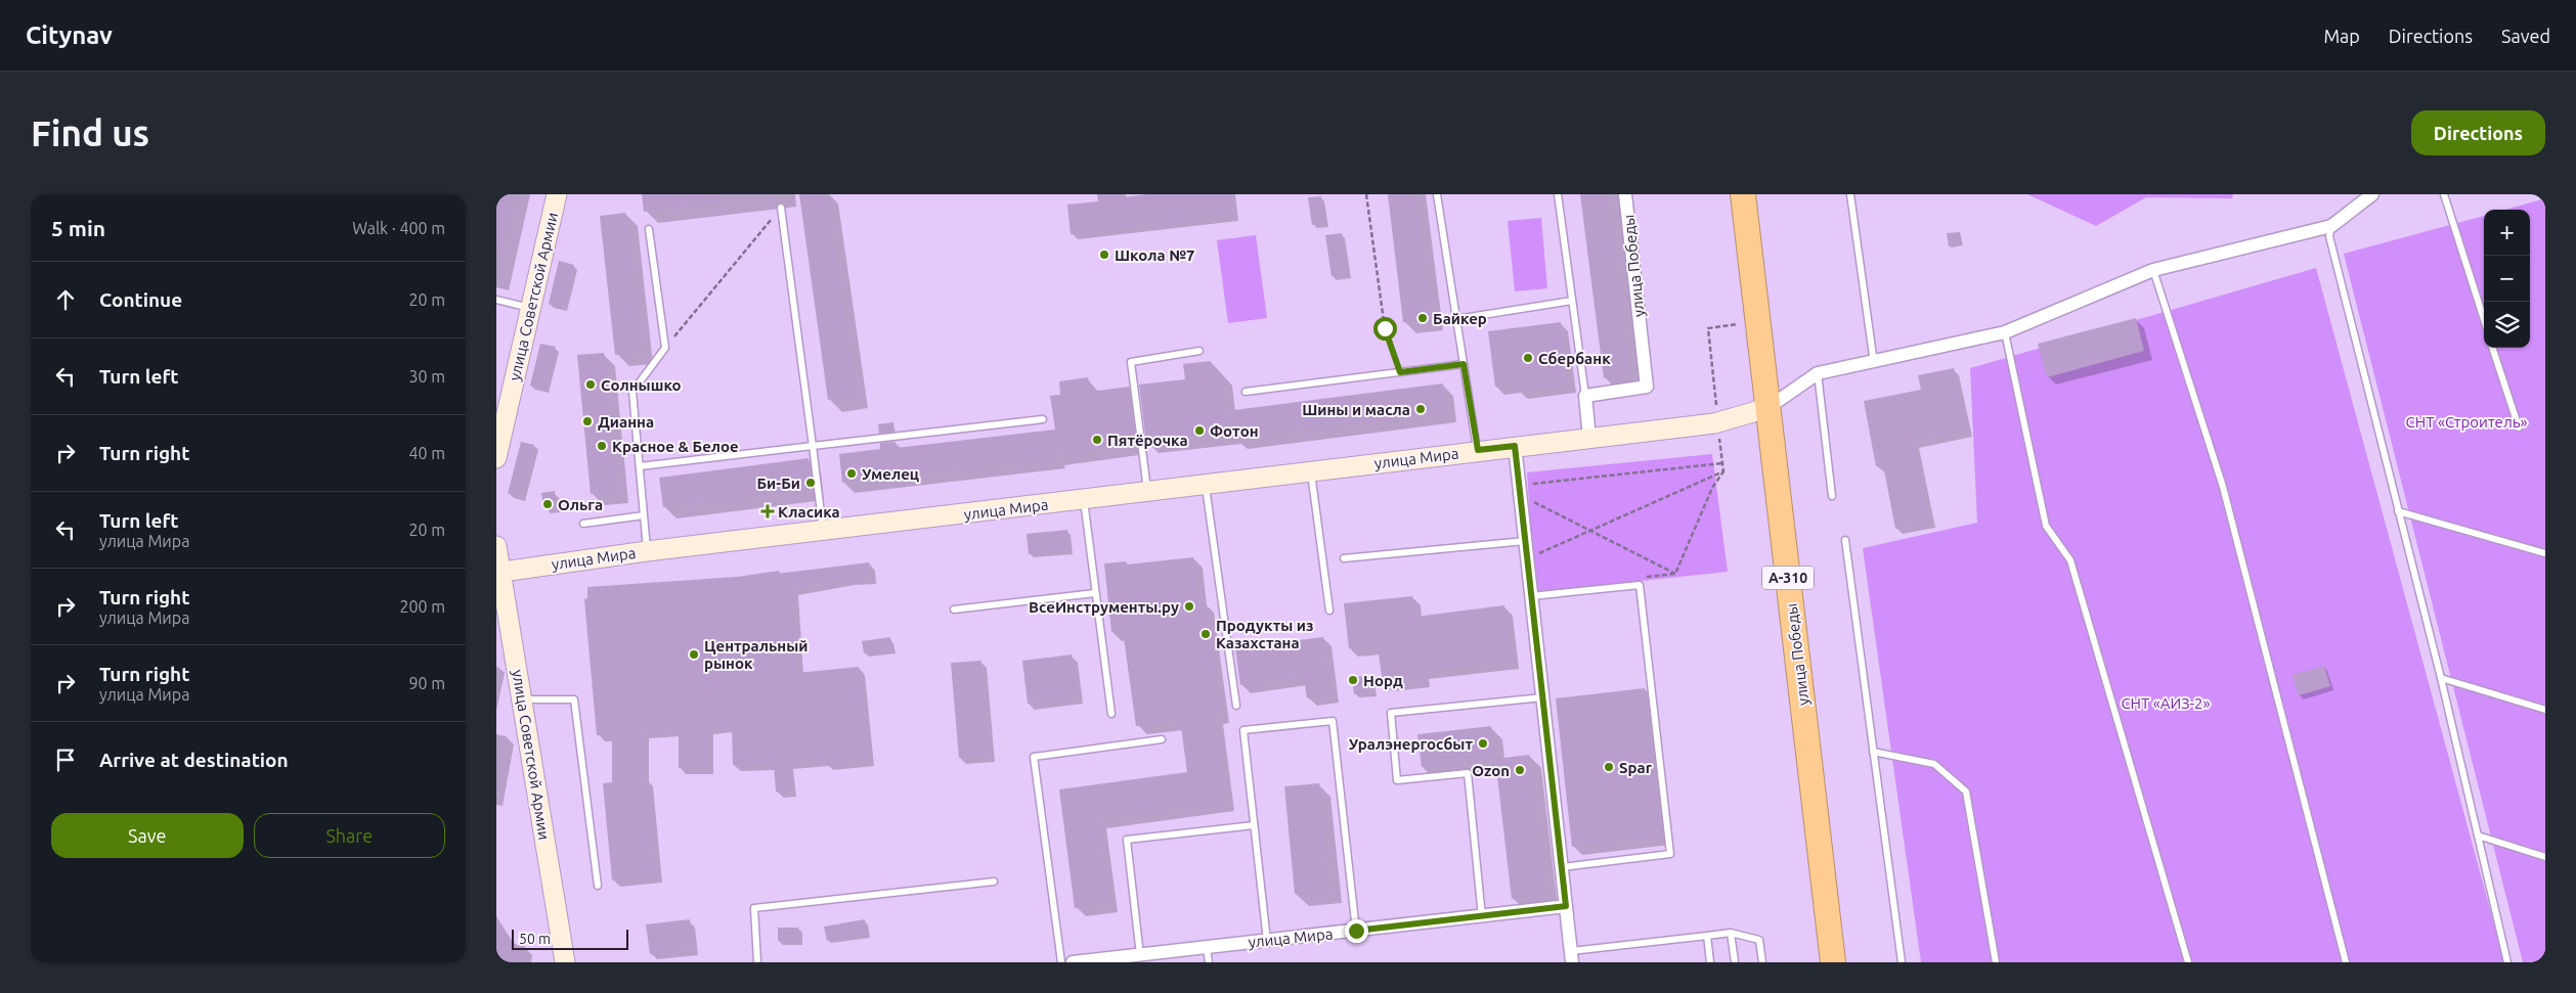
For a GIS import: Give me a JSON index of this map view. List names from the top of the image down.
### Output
{
  "streets": {
    "highway": ["улица Победы", "А-310"],
    "street": ["улица Советской Армии", "улица Мира"]
  },
  "crossings": [
    ["улица Победы", "улица Мира"],
    ["улица Советской Армии", "улица Мира"]
  ],
  "parks": ["СНТ «Строитель»", "СНТ «АИЗ-2»"],
  "places": {
    "other": [
      "Школа №7",
      "Байкер",
      "Сбербанк",
      "Солнышко",
      "Шины и масла",
      "Дианна",
      "Фотон",
      "Пятёрочка",
      "Красное & Белое",
      "Умелец",
      "Би-Би",
      "Ольга",
      "ВсеИнструменты.ру",
      "Продукты из Казахстана",
      "Центральный рынок",
      "Норд",
      "Уралэнергосбыт",
      "Spar",
      "Ozon"
    ],
    "health": ["Класика"]
  },
  "scale_bar": "50 m",
  "page": {
    "header": "Citynav",
    "nav": ["Map", "Directions", "Saved"],
    "buttons": [
      "Directions",
      ["Save", "Share"]
    ],
    "title": "Find us",
    "heading": ["5 min", "Walk · 400 m"],
    "map_buttons": ["+", "−"],
    "list": [
      ["Continue", "20 m"],
      ["Turn left", "30 m"],
      ["Turn right", "40 m"],
      ["Turn left", "улица Мира", "20 m"],
      ["Turn right", "улица Мира", "200 m"],
      ["Turn right", "улица Мира", "90 m"],
      "Arrive at destination"
    ],
    "scale": "50 m"
  }
}
